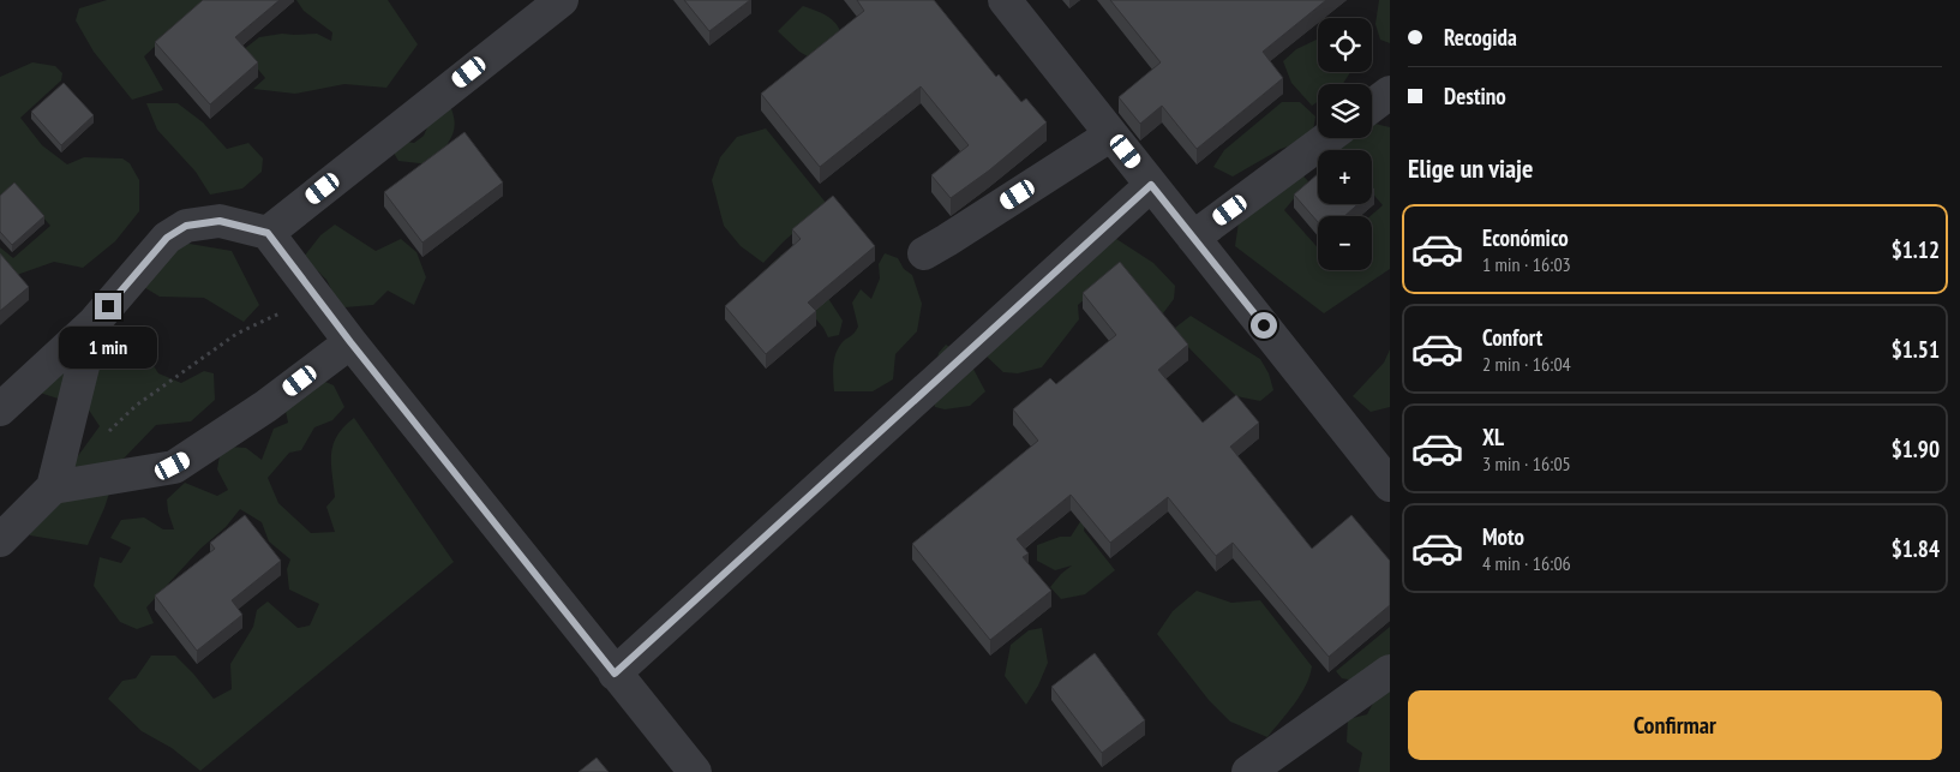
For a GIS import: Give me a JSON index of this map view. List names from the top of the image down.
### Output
{
  "page": {
    "banner": ["Recogida", "Destino"],
    "map_buttons": ["+", "−"],
    "heading": "Elige un viaje",
    "list": [
      {
        "name": "Económico",
        "note": "1 min · 16:03",
        "value": "$1.12"
      },
      {
        "name": "Confort",
        "note": "2 min · 16:04",
        "value": "$1.51"
      },
      {
        "name": "XL",
        "note": "3 min · 16:05",
        "value": "$1.90"
      },
      {
        "name": "Moto",
        "note": "4 min · 16:06",
        "value": "$1.84"
      }
    ],
    "bubble": "1 min",
    "buttons": "Confirmar"
  }
}
